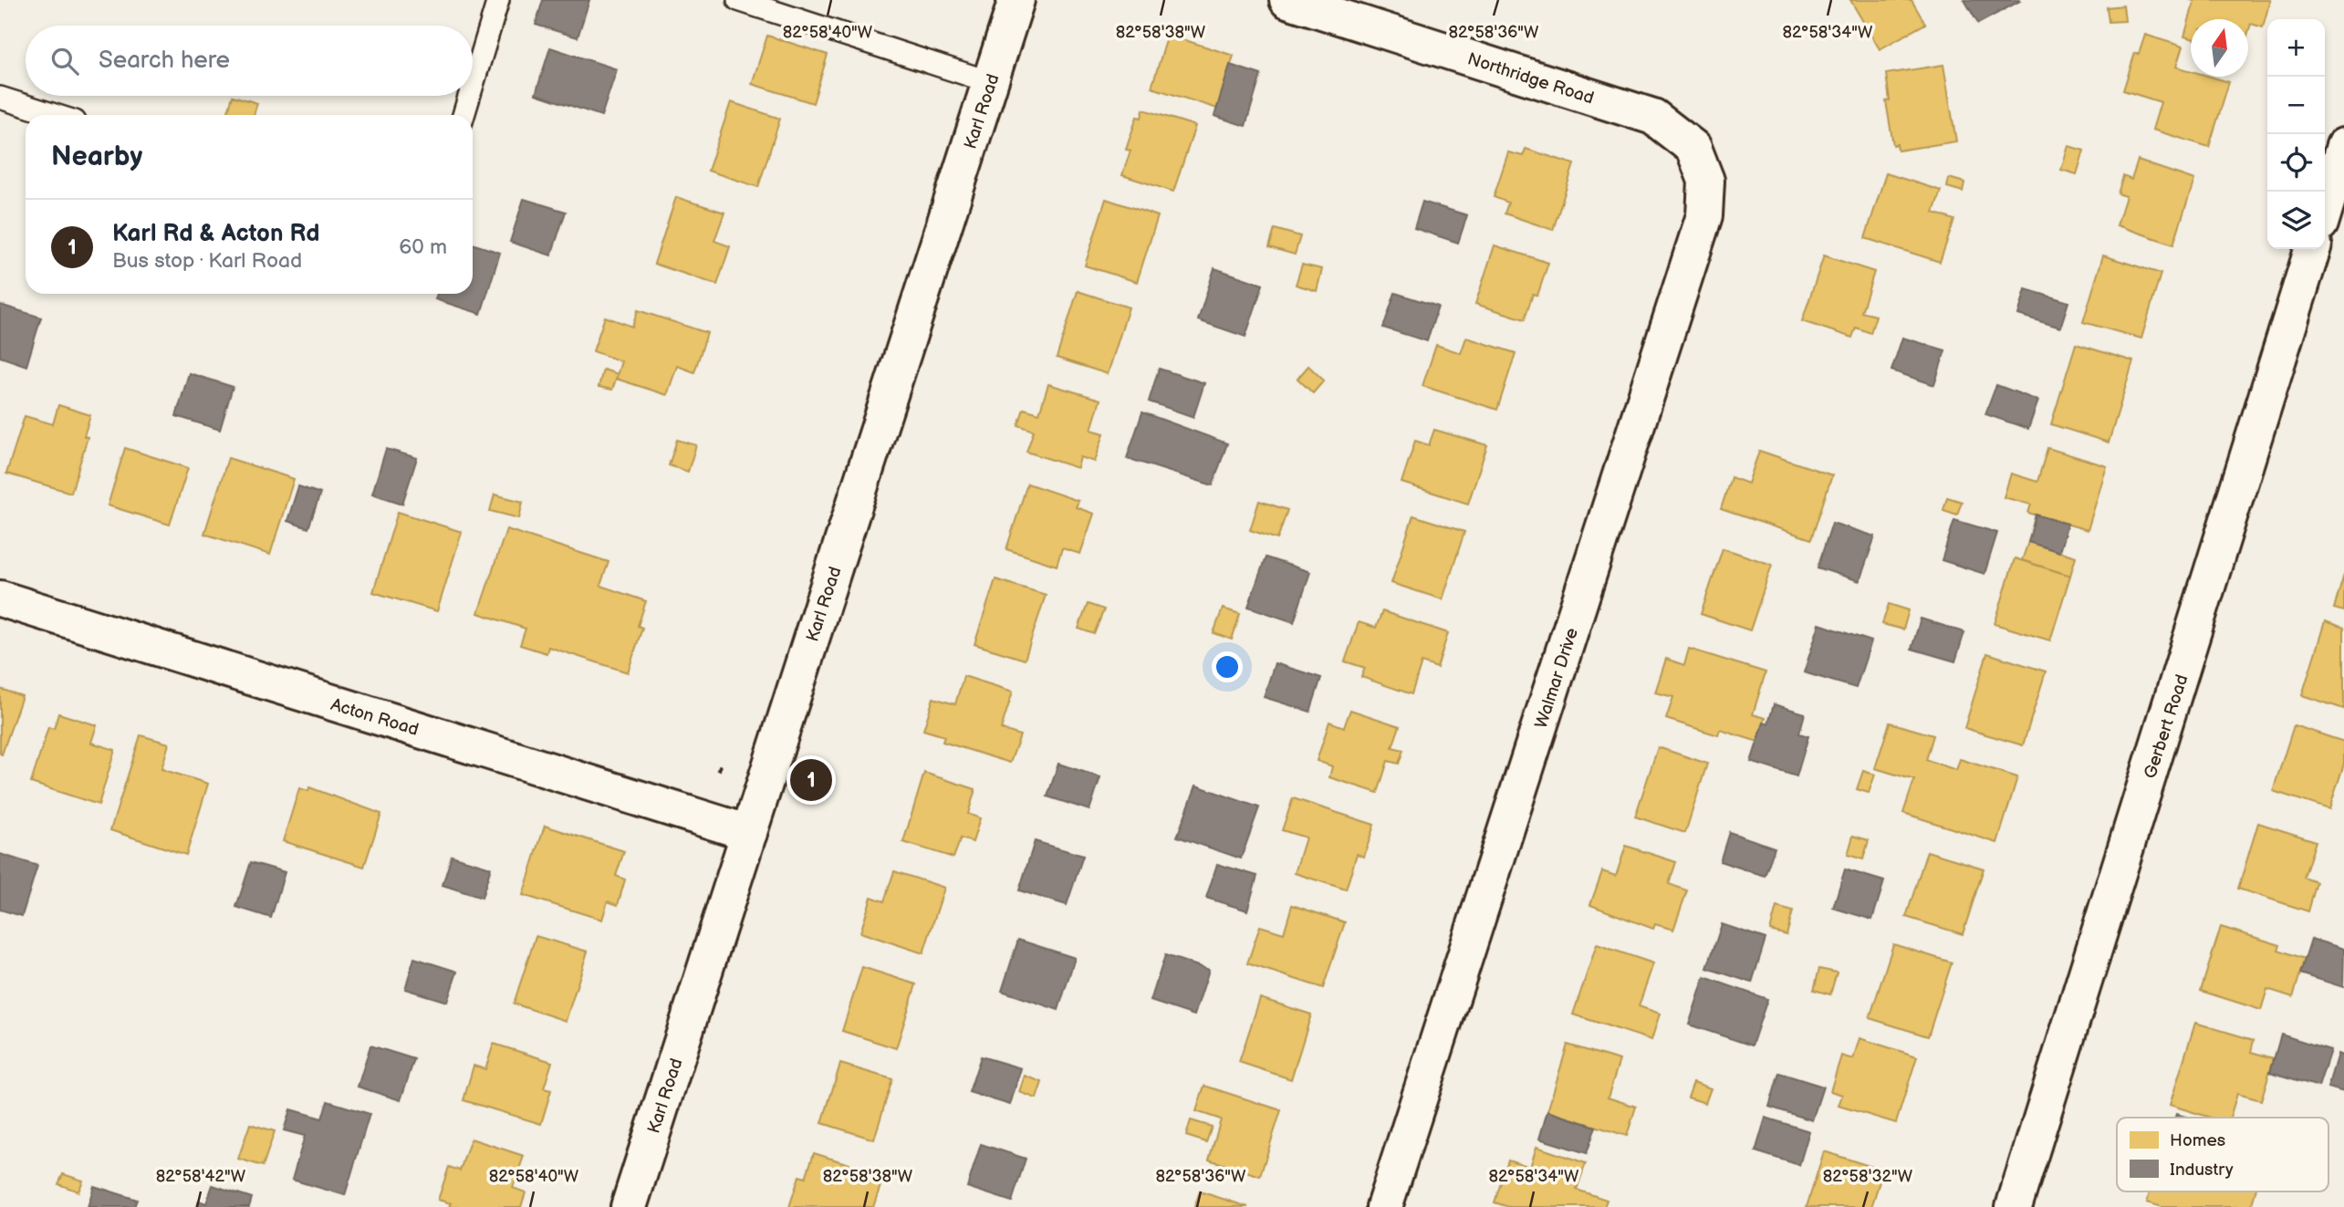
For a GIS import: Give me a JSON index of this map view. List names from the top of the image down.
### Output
{
  "streets": {
    "street": [
      "Northridge Road",
      "Karl Road",
      "Walmar Drive",
      "Acton Road",
      "Gerbert Road"
    ]
  },
  "crossings": [
    ["Northridge Road", "Walmar Drive"],
    ["Karl Road", "Acton Road"]
  ],
  "legend": ["Homes", "Industry"],
  "north": "top",
  "page": {
    "map_buttons": ["+", "−"],
    "search": "Search here",
    "heading": "Nearby",
    "list": [
      {
        "mark": "1",
        "name": "Karl Rd & Acton Rd",
        "note": "Bus stop · Karl Road",
        "value": "60 m"
      }
    ],
    "pins": "1"
  },
  "coordinates": [
    "82°58'40\"W",
    "82°58'38\"W",
    "82°58'36\"W",
    "82°58'34\"W",
    "82°58'42\"W",
    "82°58'32\"W"
  ]
}
